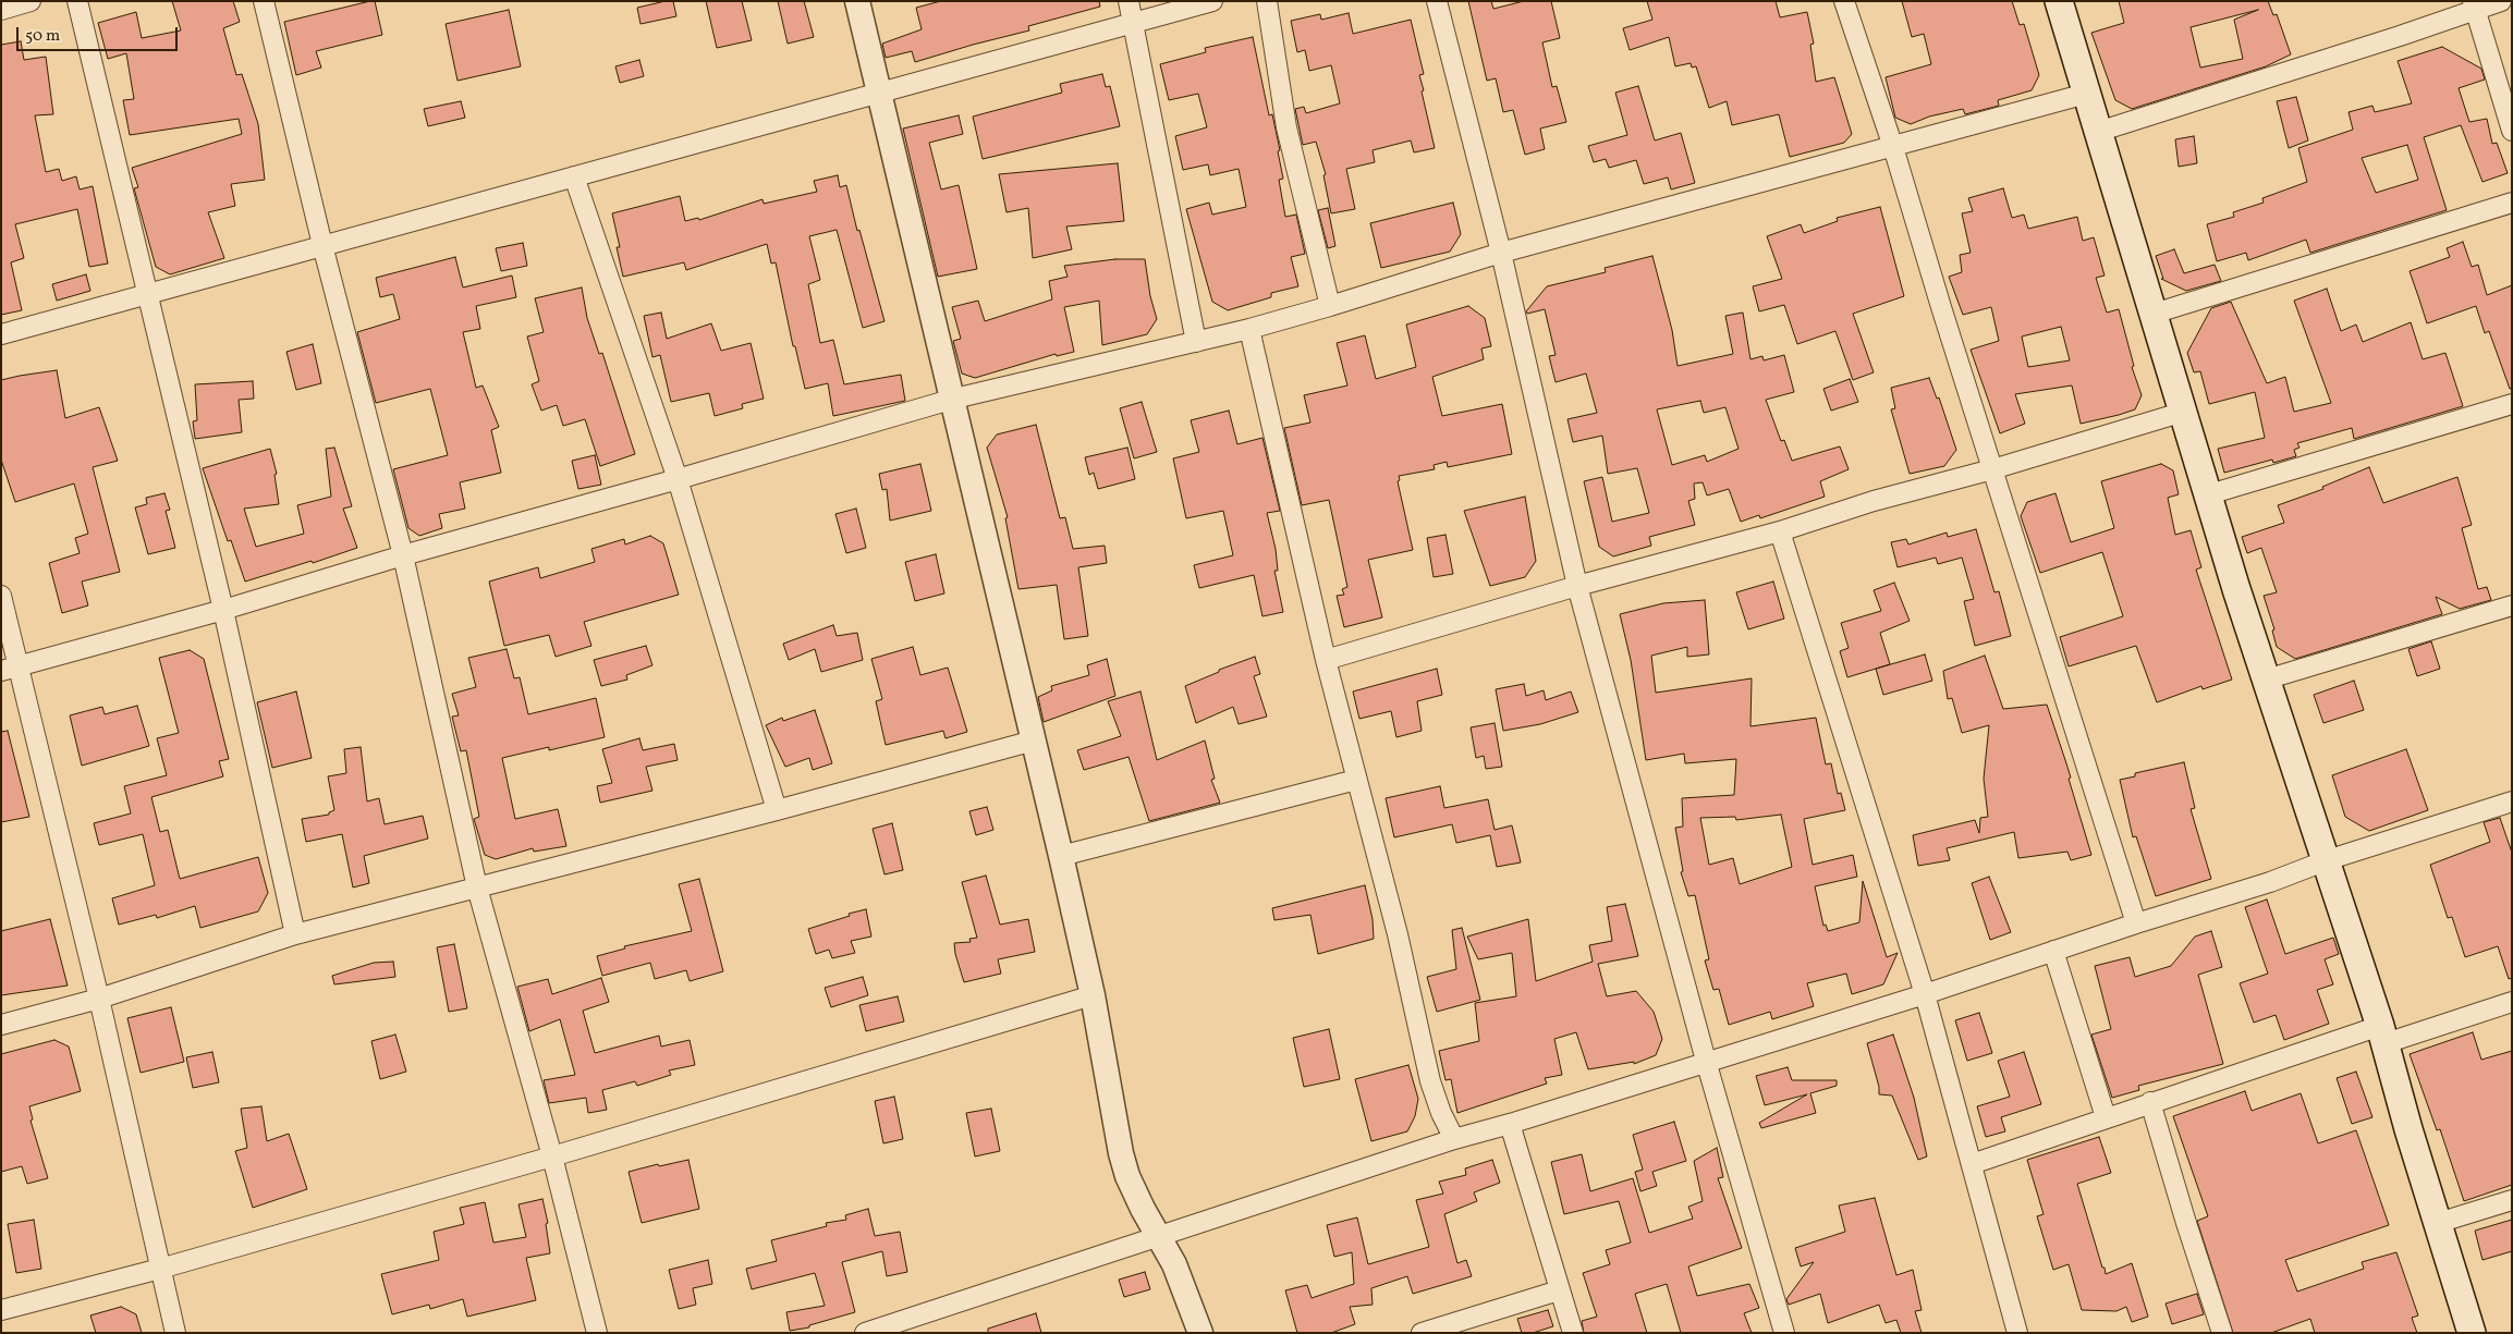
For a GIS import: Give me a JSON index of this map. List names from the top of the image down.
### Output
{
  "scale_bar": "50 m"
}
